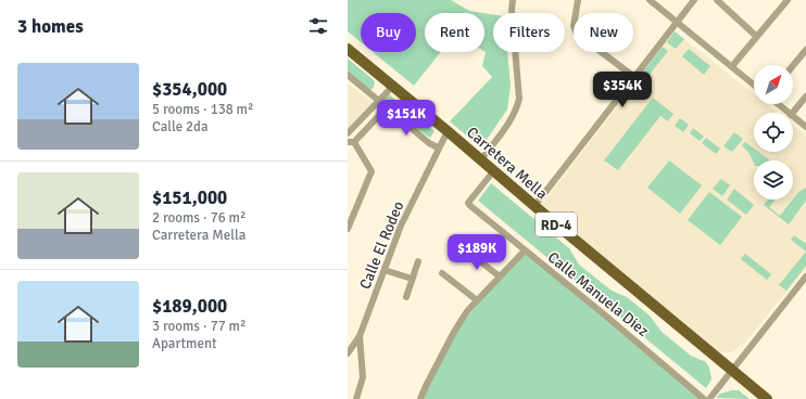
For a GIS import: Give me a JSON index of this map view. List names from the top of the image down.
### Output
{
  "streets": {
    "main road": ["Carretera Mella", "RD-4"],
    "street": ["Calle El Rodeo", "Calle Manuela Diez"]
  },
  "crossings": [
    ["Carretera Mella", "Calle El Rodeo"],
    ["Carretera Mella", "Calle Manuela Diez"]
  ],
  "north": "top right",
  "page": {
    "heading": "3 homes",
    "chip": [
      "Buy",
      "Rent",
      "Filters",
      "New"
    ],
    "list": [
      {
        "name": "$354,000",
        "note": "5 rooms · 138 m² · Calle 2da"
      },
      {
        "name": "$151,000",
        "note": "2 rooms · 76 m² · Carretera Mella"
      },
      {
        "name": "$189,000",
        "note": "3 rooms · 77 m² · Apartment"
      }
    ],
    "price": ["$354K", "$151K", "$189K"]
  }
}
